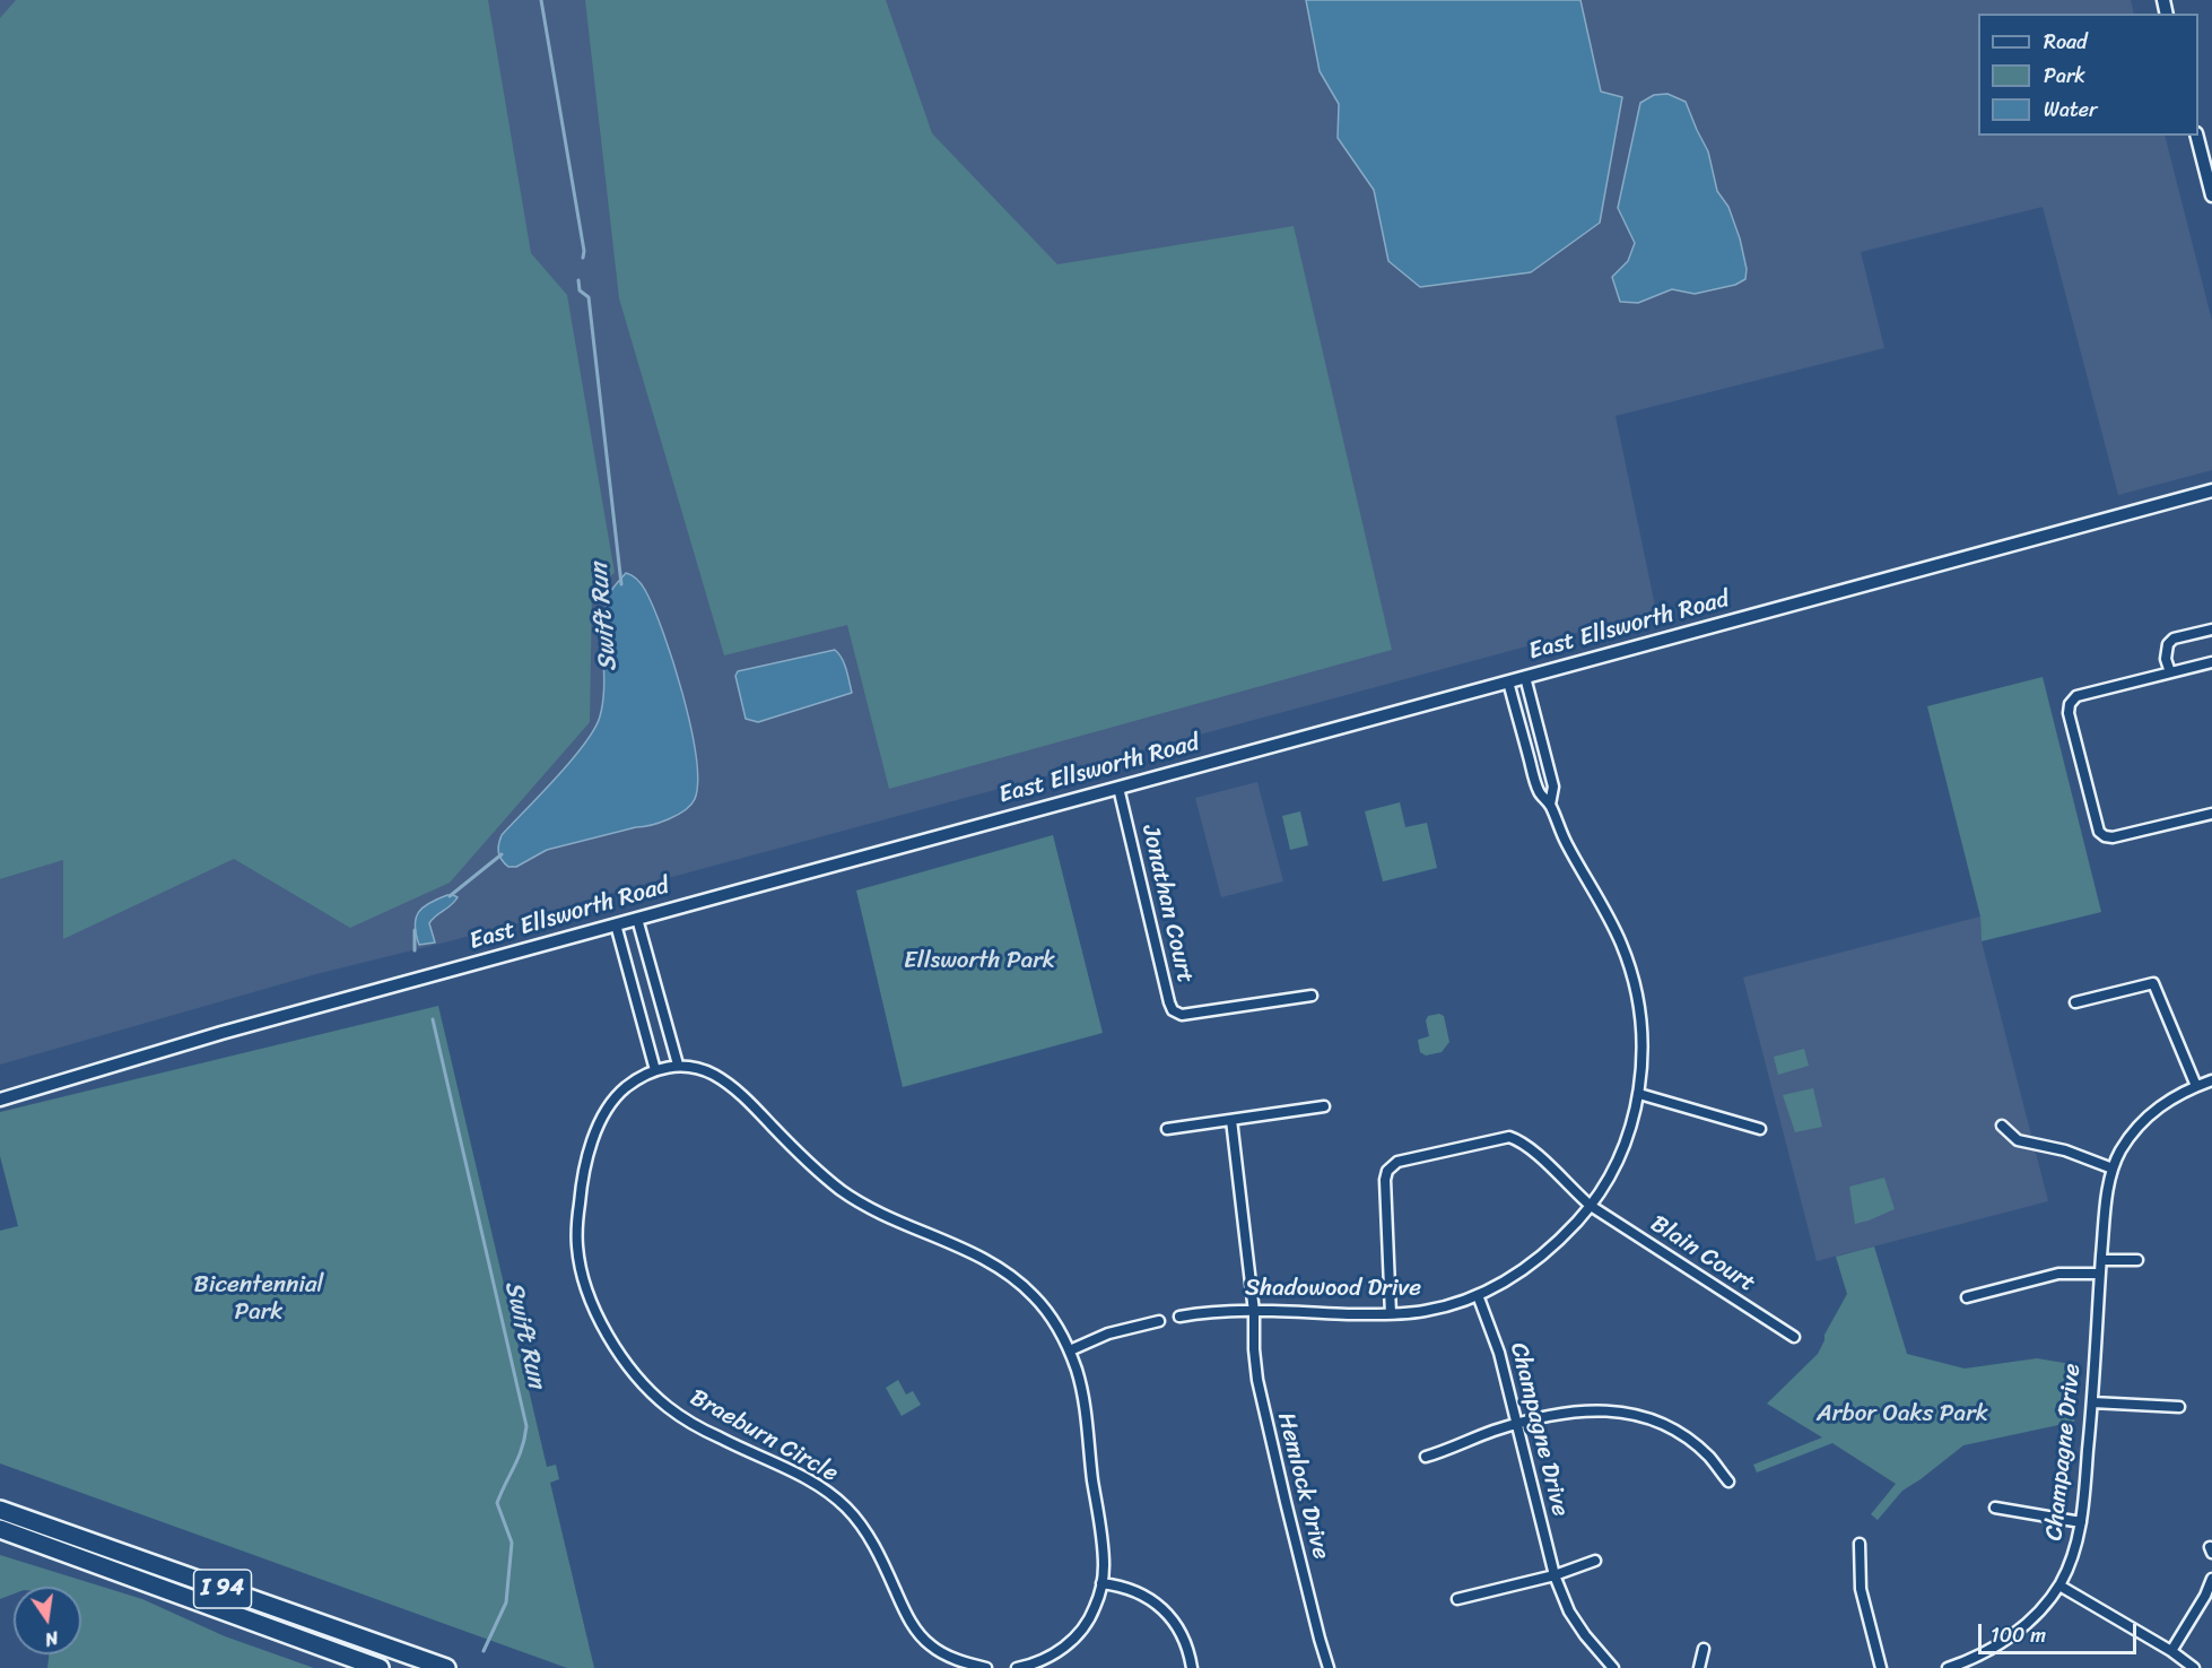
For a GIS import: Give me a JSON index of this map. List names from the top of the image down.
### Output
{
  "streets": {
    "highway": ["I 94"],
    "main road": ["East Ellsworth Road"],
    "street": [
      "Jonathan Court",
      "Blain Court",
      "Shadowood Drive",
      "Champagne Drive",
      "Braeburn Circle",
      "Hemlock Drive"
    ]
  },
  "crossings": [
    ["East Ellsworth Road", "Jonathan Court"],
    ["East Ellsworth Road", "Shadowood Drive"],
    ["Blain Court", "Shadowood Drive"],
    ["Shadowood Drive", "Champagne Drive"],
    ["Shadowood Drive", "Hemlock Drive"]
  ],
  "water": ["Swift Run"],
  "parks": ["Ellsworth Park", "Bicentennial Park", "Arbor Oaks Park"],
  "legend": ["Road", "Park", "Water"],
  "scale_bar": "100 m",
  "north": "bottom"
}
